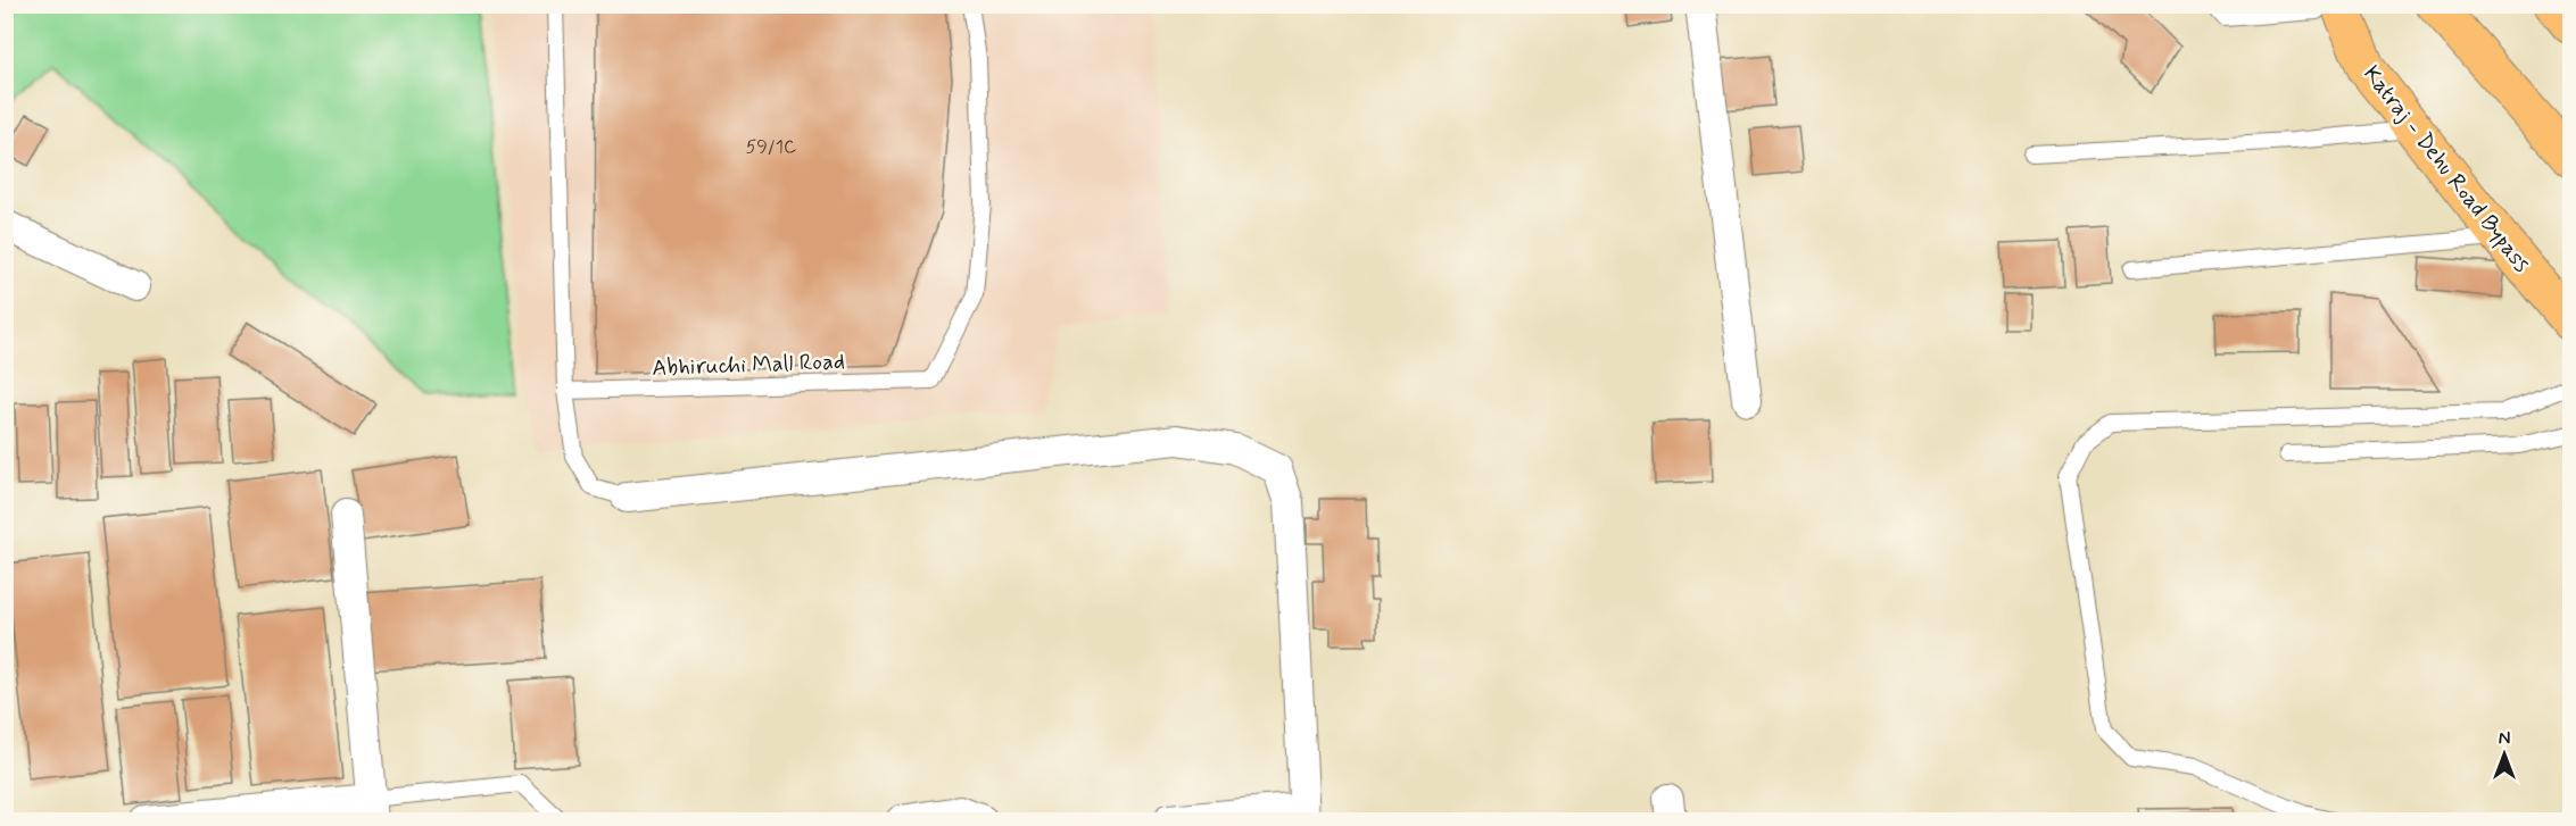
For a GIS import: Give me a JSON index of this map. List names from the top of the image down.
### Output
{
  "streets": {
    "highway": ["Katraj - Dehu Road Bypass"],
    "lane": ["Abhiruchi Mall Road"]
  },
  "house_numbers": ["59/1C"],
  "north": "top"
}
